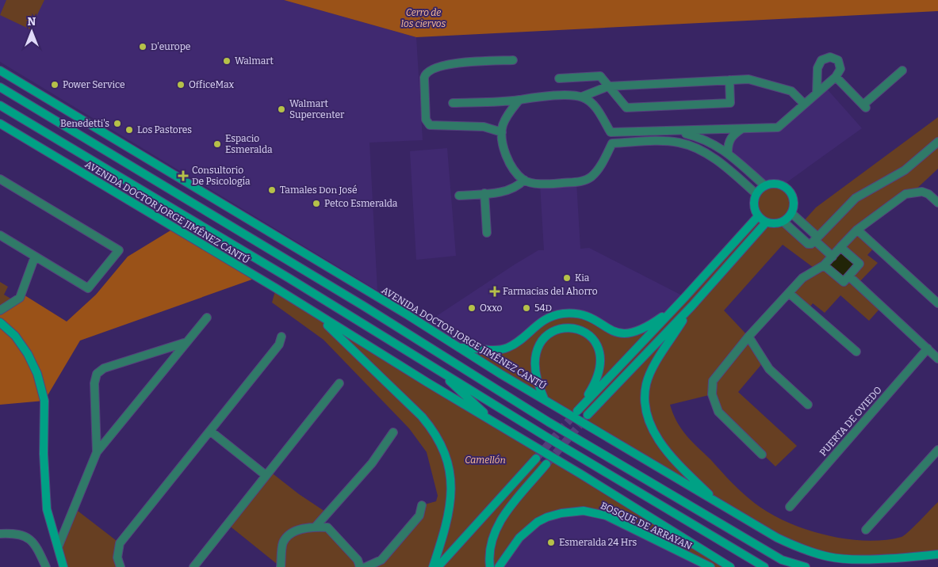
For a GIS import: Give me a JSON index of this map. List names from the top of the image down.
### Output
{
  "streets": {
    "street": ["AVENIDA DOCTOR JORGE JIMÉNEZ CANTÚ", "PUERTA DE OVIEDO", "BOSQUE DE ARRAYAN"]
  },
  "parks": ["Cerro de los ciervos", "Camellón"],
  "places": {
    "other": [
      "D'europe",
      "Walmart",
      "Power Service",
      "OfficeMax",
      "Walmart Supercenter",
      "Benedetti's",
      "Los Pastores",
      "Espacio Esmeralda",
      "Tamales Don José",
      "Petco Esmeralda",
      "Kia",
      "Oxxo",
      "54D",
      "Esmeralda 24 Hrs"
    ],
    "health": ["Consultorio De Psicología", "Farmacias del Ahorro"]
  },
  "north": "top"
}
